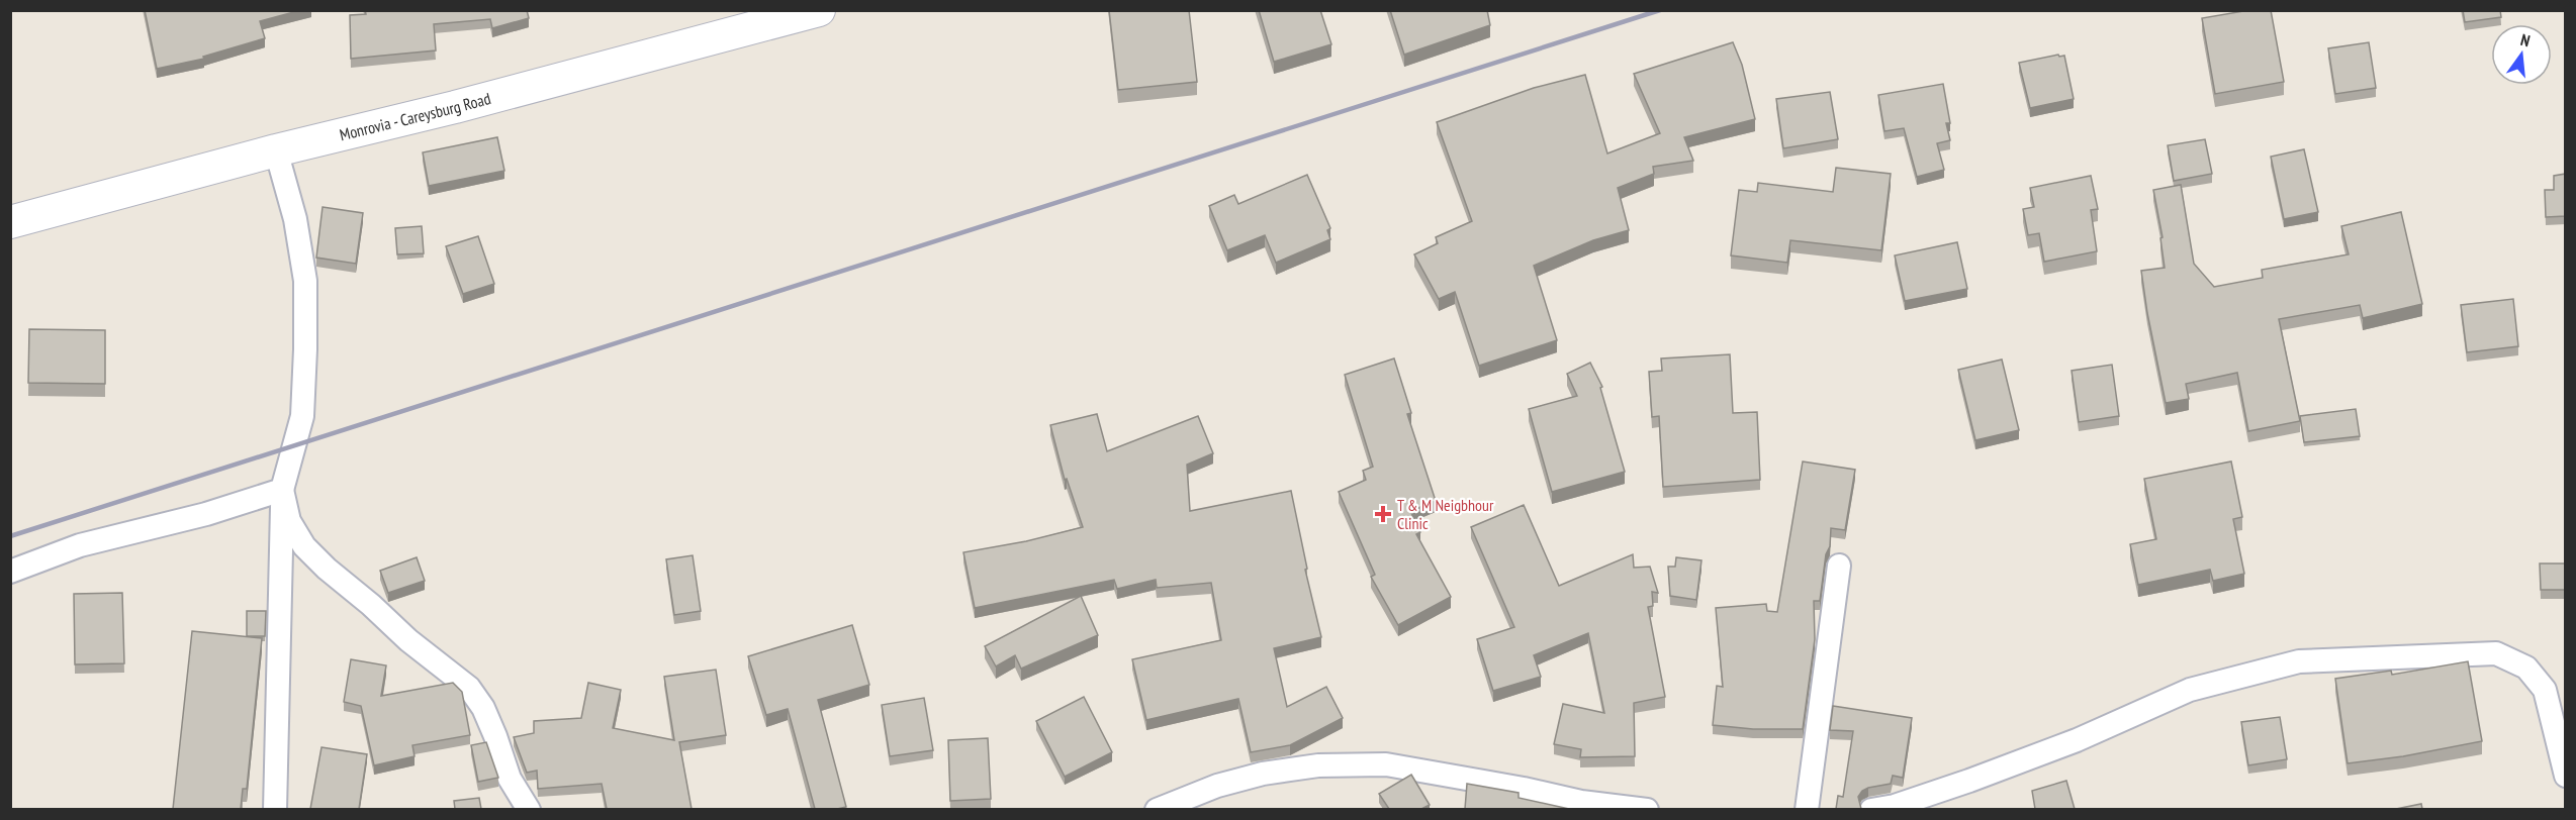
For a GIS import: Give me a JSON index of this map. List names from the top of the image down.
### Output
{
  "streets": {
    "main road": ["Monrovia - Careysburg Road"]
  },
  "places": {
    "health": ["T & M Neigbhour Clinic"]
  },
  "north": "top"
}
